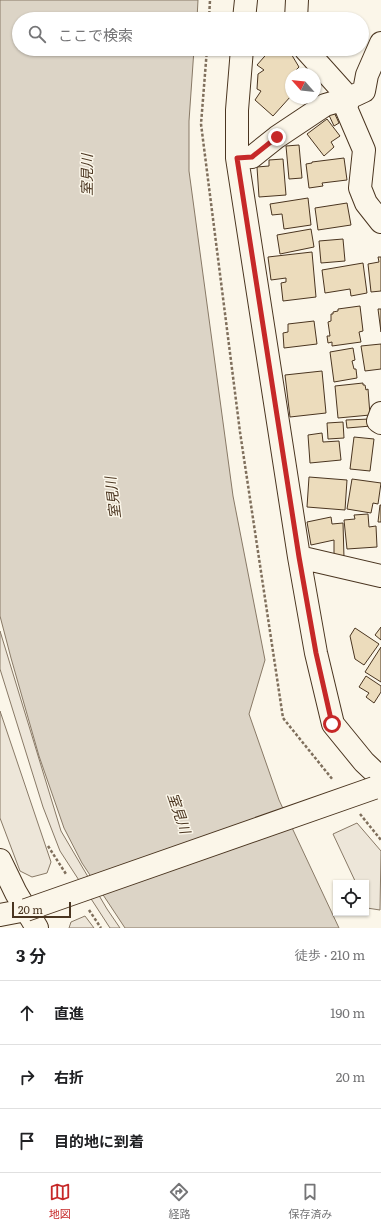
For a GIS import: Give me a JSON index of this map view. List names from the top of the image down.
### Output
{
  "water": ["室見川"],
  "scale_bar": "20 m",
  "north": "top left",
  "page": {
    "search": "ここで検索",
    "scale": "20 m",
    "heading": ["3 分", "徒歩 · 210 m"],
    "list": [
      ["直進", "190 m"],
      ["右折", "20 m"],
      "目的地に到着"
    ],
    "nav": ["地図", "経路", "保存済み"]
  }
}
